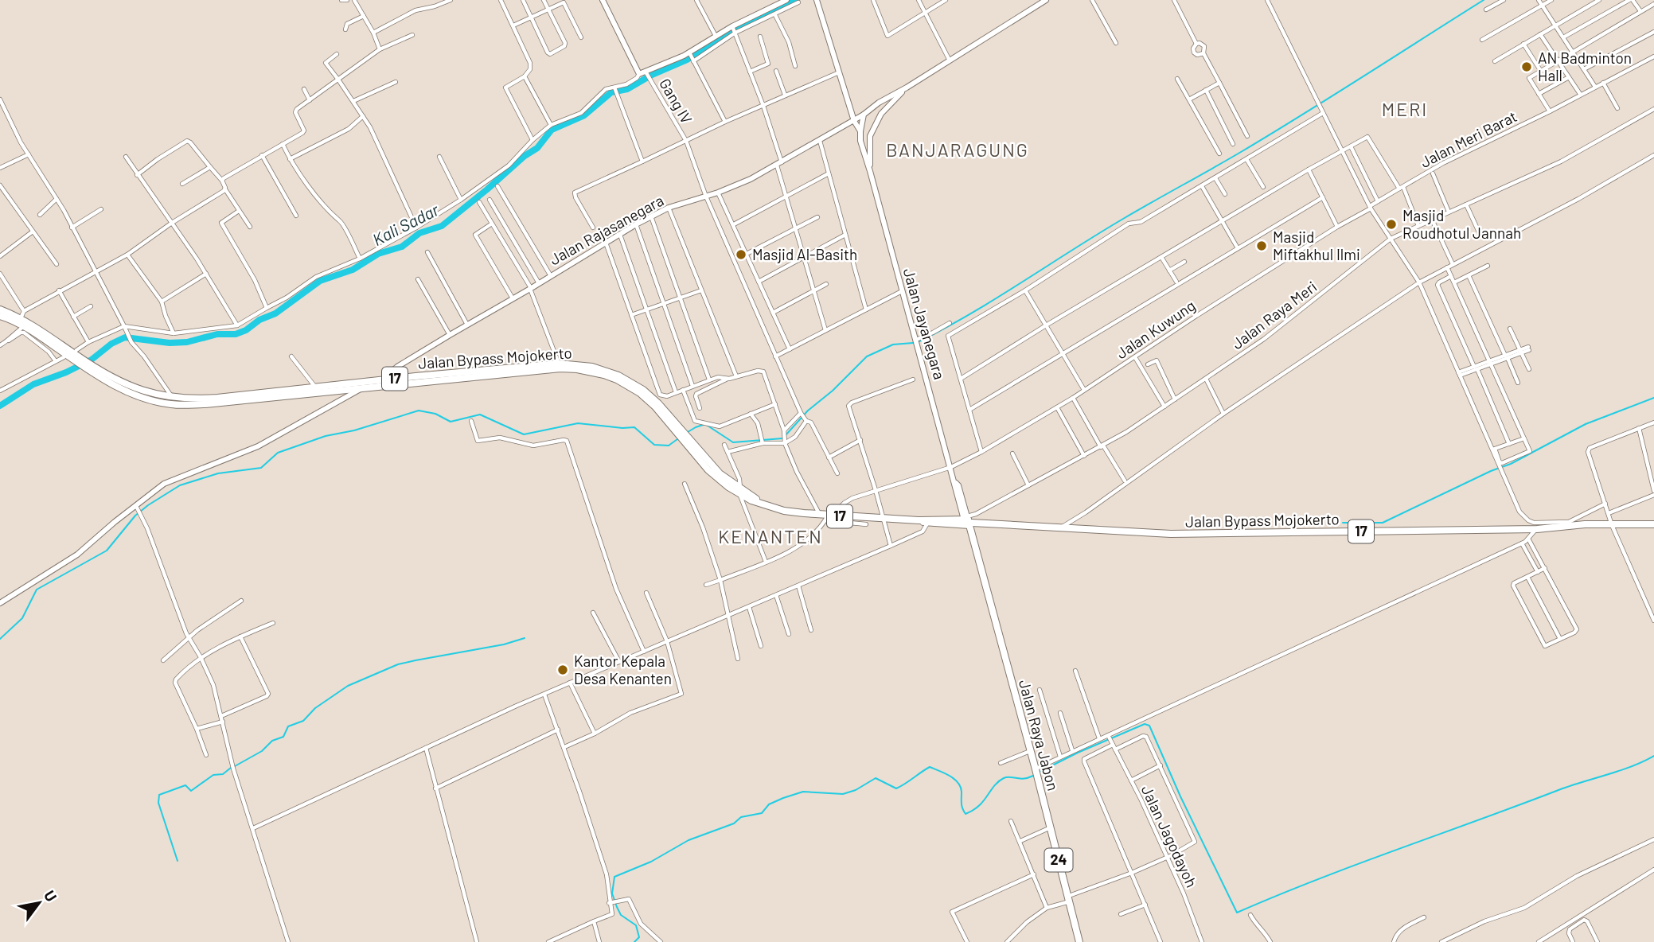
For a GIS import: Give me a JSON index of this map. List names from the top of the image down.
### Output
{
  "streets": {
    "highway": [
      "Jalan Bypass Mojokerto",
      "17",
      "Jalan Raya Jabon",
      "24"
    ],
    "street": [
      "Gang IV",
      "Jalan Meri Barat",
      "Jalan Rajasanegara",
      "Jalan Raya Meri",
      "Jalan Jayanegara",
      "Jalan Kuwung",
      "Jalan Jagodayoh"
    ]
  },
  "crossings": [
    ["Gang IV", "Jalan Rajasanegara"],
    ["Jalan Meri Barat", "Jalan Kuwung"],
    ["Jalan Rajasanegara", "Jalan Jayanegara"],
    ["Jalan Rajasanegara", "Jalan Bypass Mojokerto"],
    ["Jalan Raya Meri", "Jalan Jayanegara"],
    ["Jalan Raya Meri", "Jalan Bypass Mojokerto"],
    ["Jalan Raya Meri", "Jalan Raya Jabon"],
    ["Jalan Jayanegara", "Jalan Kuwung"],
    ["Jalan Jayanegara", "Jalan Bypass Mojokerto"],
    ["Jalan Jayanegara", "Jalan Raya Jabon"],
    ["Jalan Kuwung", "Jalan Bypass Mojokerto"],
    ["Jalan Bypass Mojokerto", "Jalan Raya Jabon"]
  ],
  "districts": ["MERI", "BANJARAGUNG", "KENANTEN"],
  "water": ["Kali Sadar"],
  "places": [
    "AN Badminton Hall",
    "Masjid Roudhotul Jannah",
    "Masjid Miftakhul Ilmi",
    "Masjid Al-Basith",
    "Kantor Kepala Desa Kenanten"
  ],
  "north": "top right"
}
